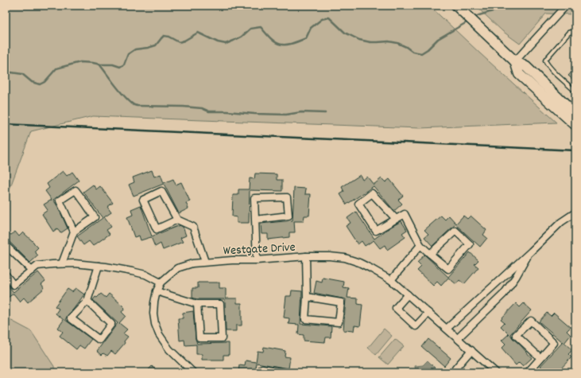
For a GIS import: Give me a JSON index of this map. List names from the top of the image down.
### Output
{
  "streets": {
    "street": ["Westgate Drive"]
  }
}
